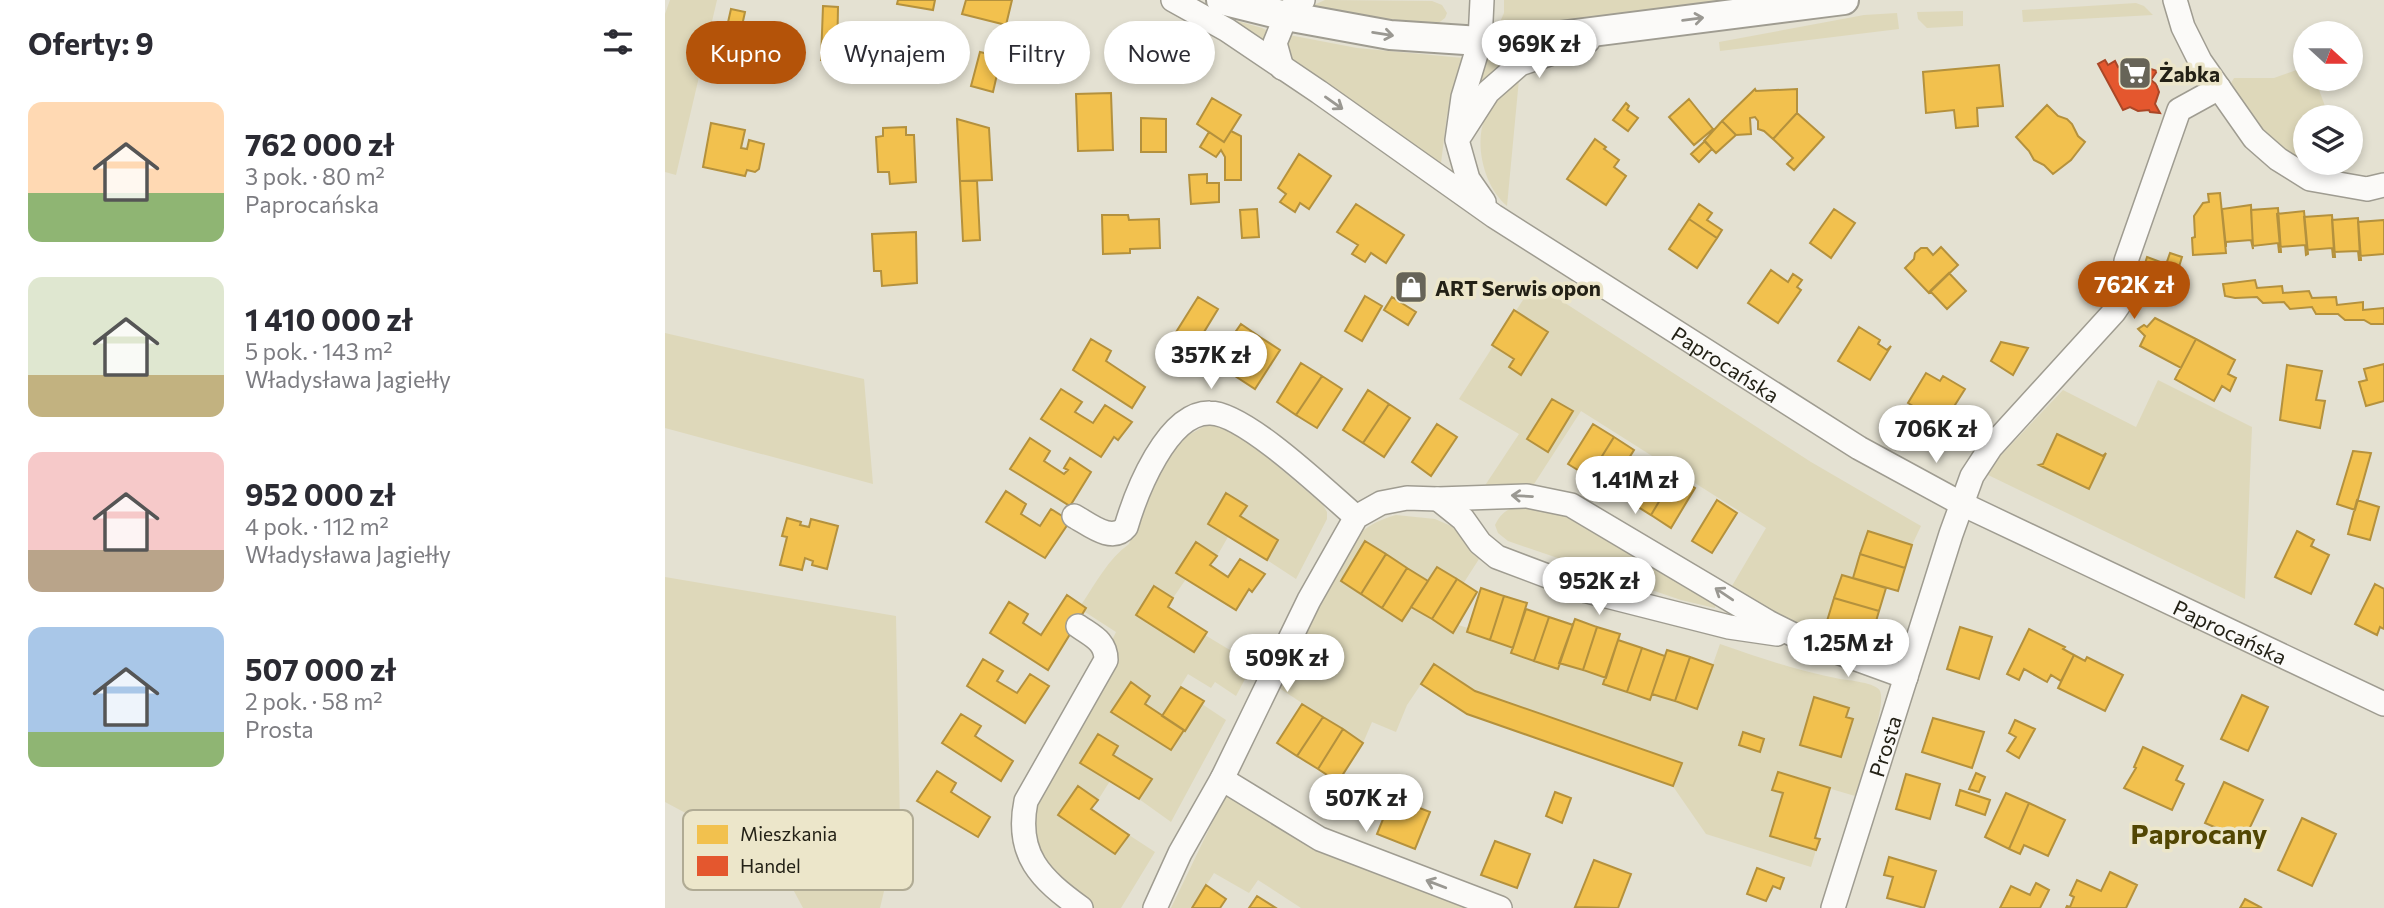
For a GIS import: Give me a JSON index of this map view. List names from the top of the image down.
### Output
{
  "streets": {
    "street": ["Paprocańska", "Prosta"]
  },
  "crossings": [
    ["Paprocańska", "Prosta"]
  ],
  "districts": ["Paprocany"],
  "places": {
    "supermarket": ["Żabka"],
    "shop": ["ART Serwis opon"]
  },
  "legend": ["Mieszkania", "Handel"],
  "north": "right",
  "page": {
    "heading": "Oferty: 9",
    "price": [
      "969K zł",
      "762K zł",
      "357K zł",
      "706K zł",
      "1.41M zł",
      "952K zł",
      "1.25M zł",
      "509K zł",
      "507K zł"
    ],
    "chip": [
      "Kupno",
      "Wynajem",
      "Filtry",
      "Nowe"
    ],
    "list": [
      {
        "name": "762 000 zł",
        "note": "3 pok. · 80 m² · Paprocańska"
      },
      {
        "name": "1 410 000 zł",
        "note": "5 pok. · 143 m² · Władysława Jagiełły"
      },
      {
        "name": "952 000 zł",
        "note": "4 pok. · 112 m² · Władysława Jagiełły"
      },
      {
        "name": "507 000 zł",
        "note": "2 pok. · 58 m² · Prosta"
      }
    ]
  }
}
